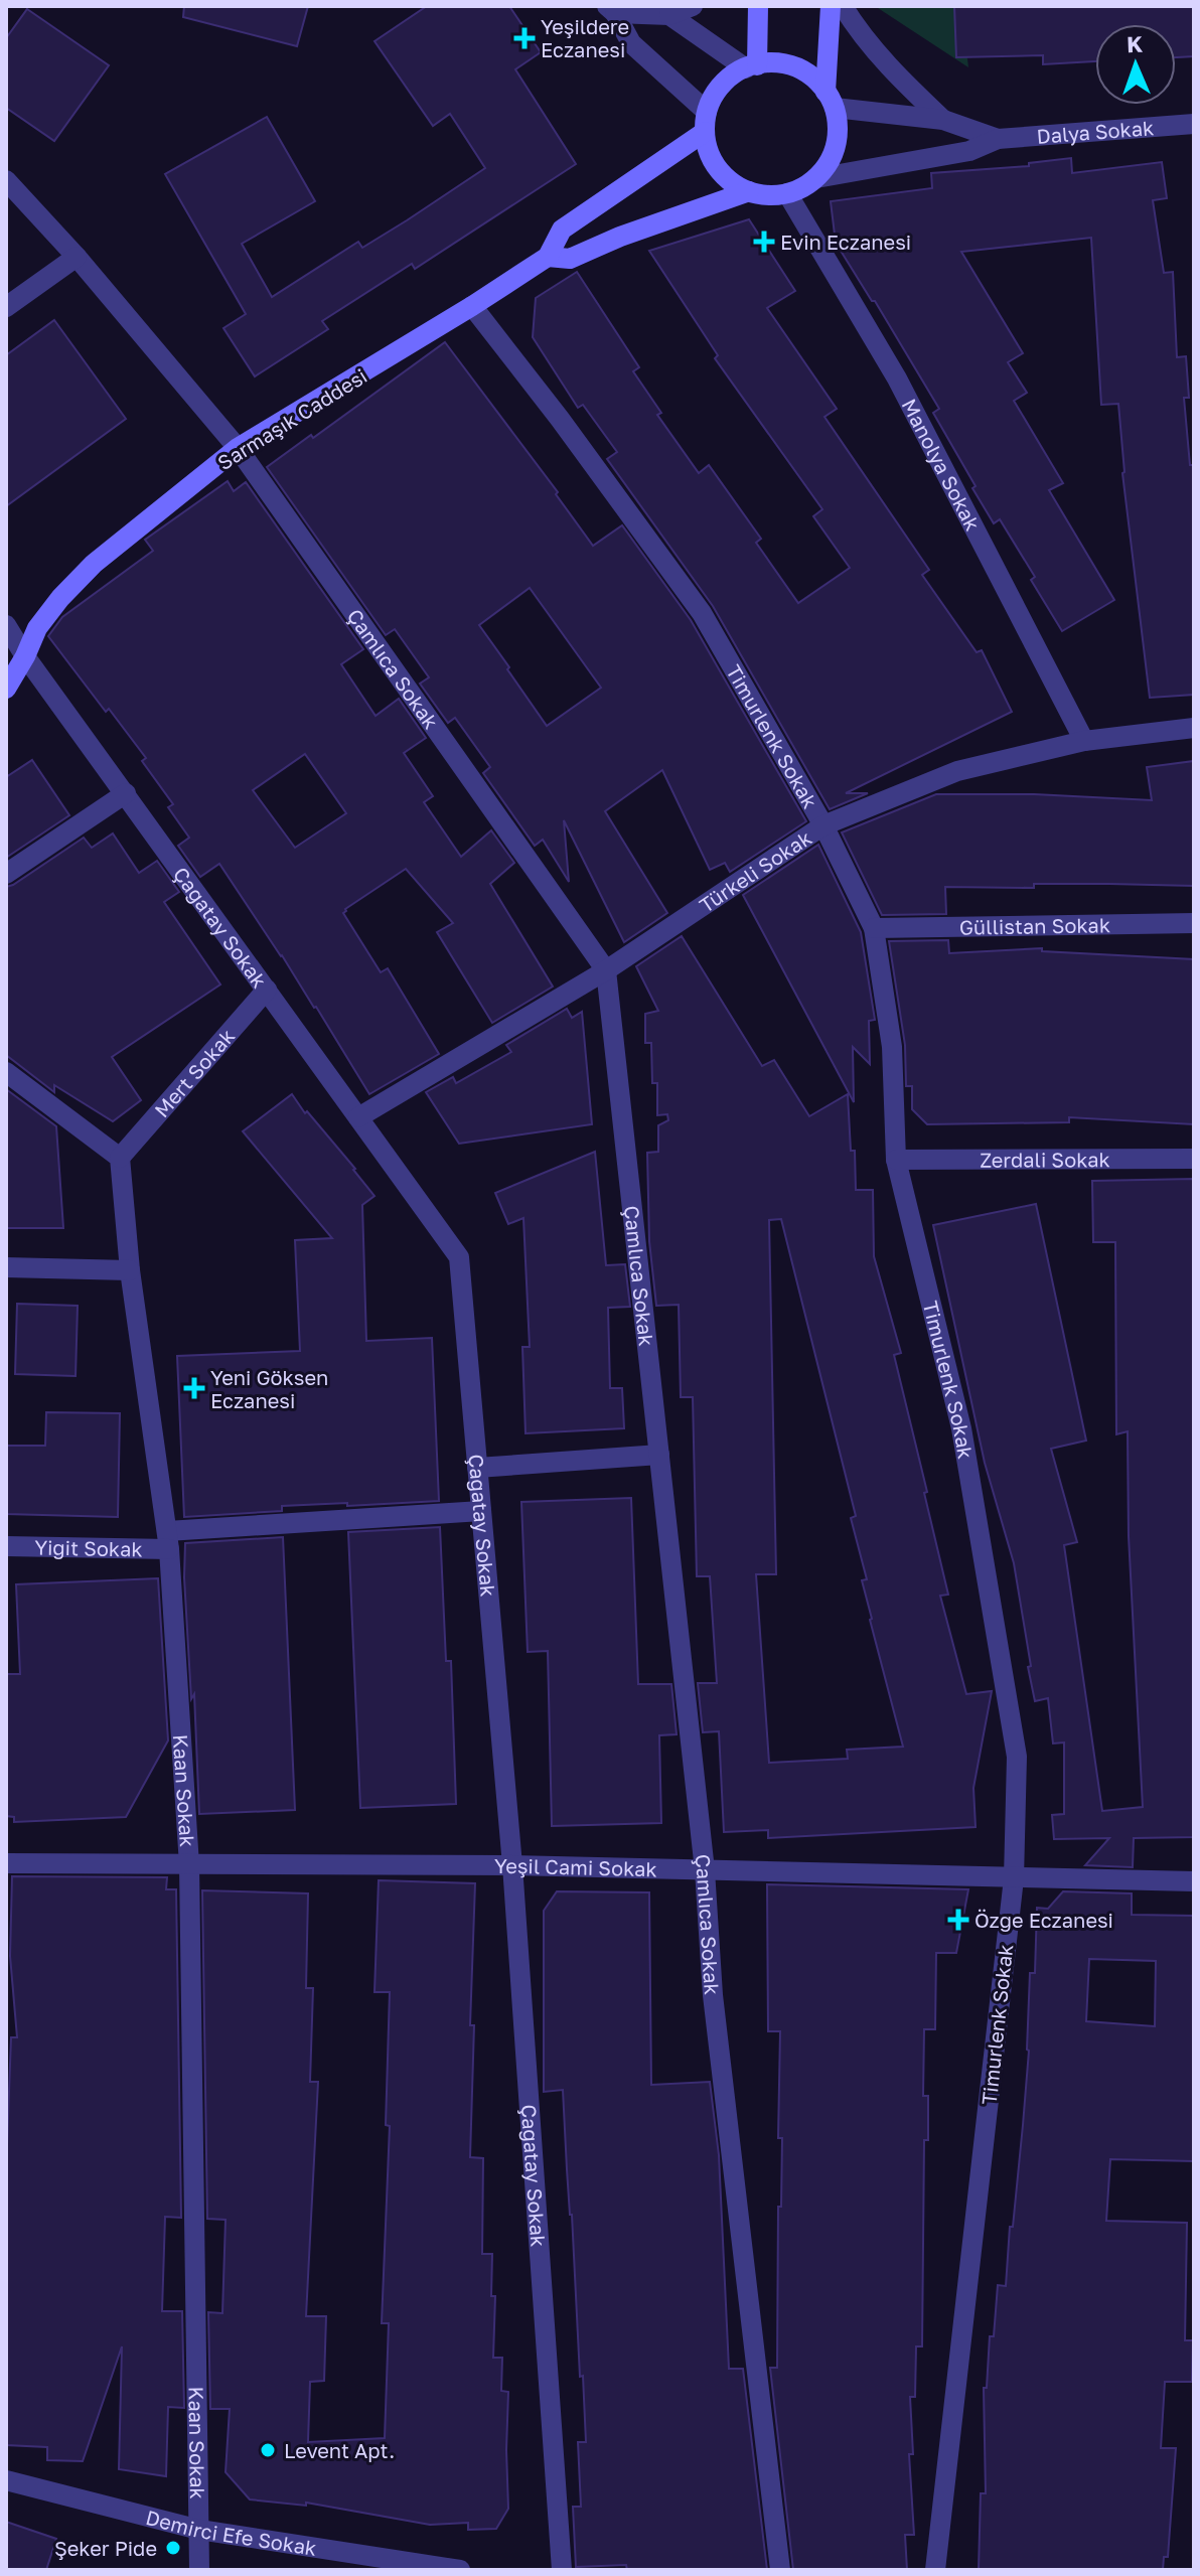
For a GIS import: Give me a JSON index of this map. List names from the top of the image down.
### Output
{
  "streets": {
    "main road": ["Sarmaşık Caddesi"],
    "street": [
      "Dalya Sokak",
      "Manolya Sokak",
      "Çamlıca Sokak",
      "Timurlenk Sokak",
      "Türkeli Sokak",
      "Güllistan Sokak",
      "Çağatay Sokak",
      "Mert Sokak",
      "Zerdali Sokak",
      "Yiğit Sokak",
      "Kaan Sokak",
      "Yeşil Cami Sokak",
      "Demirci Efe Sokak"
    ]
  },
  "crossings": [
    ["Dalya Sokak", "Sarmaşık Caddesi"],
    ["Dalya Sokak", "Manolya Sokak"],
    ["Sarmaşık Caddesi", "Manolya Sokak"],
    ["Sarmaşık Caddesi", "Çamlıca Sokak"],
    ["Sarmaşık Caddesi", "Timurlenk Sokak"],
    ["Sarmaşık Caddesi", "Çağatay Sokak"],
    ["Manolya Sokak", "Türkeli Sokak"],
    ["Çamlıca Sokak", "Türkeli Sokak"],
    ["Çamlıca Sokak", "Yeşil Cami Sokak"],
    ["Timurlenk Sokak", "Türkeli Sokak"],
    ["Timurlenk Sokak", "Güllistan Sokak"],
    ["Timurlenk Sokak", "Zerdali Sokak"],
    ["Timurlenk Sokak", "Yeşil Cami Sokak"],
    ["Türkeli Sokak", "Çağatay Sokak"],
    ["Çağatay Sokak", "Mert Sokak"],
    ["Çağatay Sokak", "Yiğit Sokak"],
    ["Çağatay Sokak", "Yeşil Cami Sokak"],
    ["Mert Sokak", "Kaan Sokak"],
    ["Yiğit Sokak", "Kaan Sokak"],
    ["Kaan Sokak", "Yeşil Cami Sokak"],
    ["Kaan Sokak", "Demirci Efe Sokak"]
  ],
  "places": {
    "health": [
      "Yeşildere Eczanesi",
      "Evin Eczanesi",
      "Yeni Göksen Eczanesi",
      "Özge Eczanesi"
    ],
    "other": ["Levent Apt.", "Şeker Pide"]
  },
  "north": "top"
}
